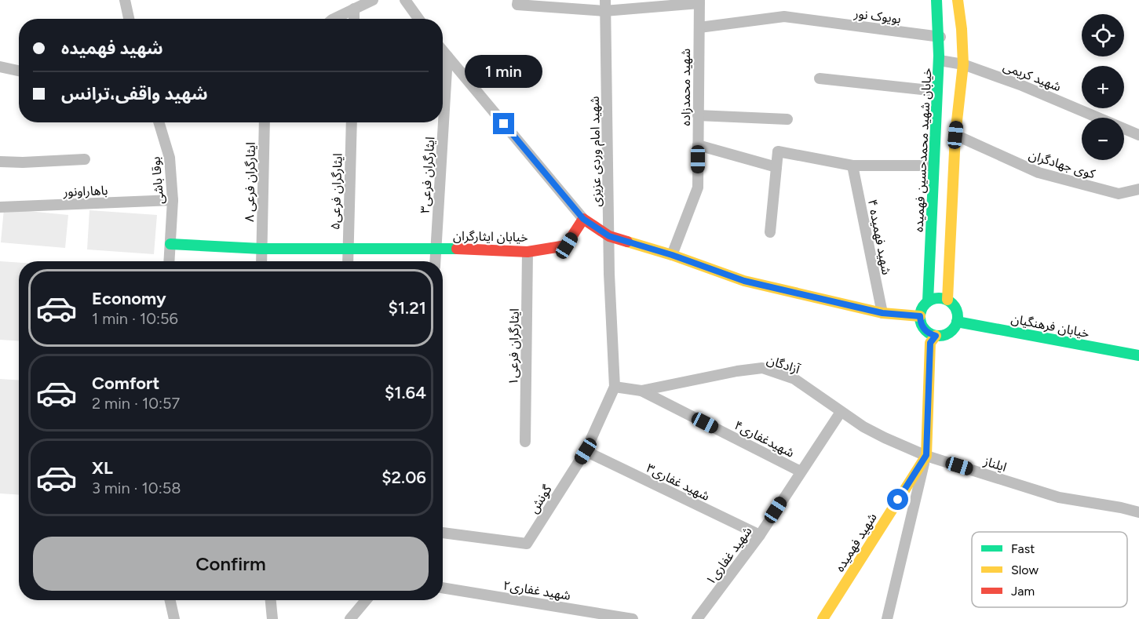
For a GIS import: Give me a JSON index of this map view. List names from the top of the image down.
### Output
{
  "streets": {
    "street": [
      "بویوک نور",
      "شهید کریمی",
      "شهید محمدزاده",
      "خیابان شهید محمدحسین فهمیده",
      "شهید امام وردی عزیزی",
      "کوی جهادگران",
      "ایثارگران فرعی۳",
      "بوقا باشی",
      "ایثارگران فرعی ۸",
      "باهاراونور",
      "ایثارگران فرعی۵",
      "خیابان ایثارگران",
      "شهید فهمیده ۴",
      "خیابان فرهنگیان",
      "ایثارگران فرعی۱",
      "آزادگان",
      "شهیدغفاری۴",
      "ایلناز",
      "شهید غفاری۳",
      "گونش",
      "شهید فهمیده",
      "شهید غفاری۱",
      "شهید غفاری۲"
    ]
  },
  "crossings": [
    ["بویوک نور", "شهید محمدزاده"],
    ["بویوک نور", "خیابان شهید محمدحسین فهمیده"],
    ["شهید کریمی", "خیابان شهید محمدحسین فهمیده"],
    ["خیابان شهید محمدحسین فهمیده", "خیابان فرهنگیان"],
    ["شهید امام وردی عزیزی", "آزادگان"],
    ["شهید امام وردی عزیزی", "گونش"],
    ["ایثارگران فرعی۳", "خیابان ایثارگران"],
    ["بوقا باشی", "باهاراونور"],
    ["بوقا باشی", "خیابان ایثارگران"],
    ["ایثارگران فرعی ۸", "خیابان ایثارگران"],
    ["ایثارگران فرعی۵", "خیابان ایثارگران"],
    ["خیابان ایثارگران", "ایثارگران فرعی۱"],
    ["آزادگان", "شهیدغفاری۴"],
    ["آزادگان", "ایلناز"],
    ["آزادگان", "گونش"],
    ["آزادگان", "شهید فهمیده"],
    ["آزادگان", "شهید غفاری۱"],
    ["شهیدغفاری۴", "شهید غفاری۱"],
    ["ایلناز", "شهید فهمیده"],
    ["شهید غفاری۳", "گونش"],
    ["شهید غفاری۳", "شهید غفاری۱"]
  ],
  "legend": ["Fast", "Slow", "Jam"],
  "page": {
    "map_buttons": ["+", "−"],
    "banner": ["شهید فهمیده", "شهید واقفی،ترانس"],
    "bubble": "1 min",
    "list": [
      {
        "name": "Economy",
        "note": "1 min · 10:56",
        "value": "$1.21"
      },
      {
        "name": "Comfort",
        "note": "2 min · 10:57",
        "value": "$1.64"
      },
      {
        "name": "XL",
        "note": "3 min · 10:58",
        "value": "$2.06"
      }
    ],
    "buttons": "Confirm"
  }
}
